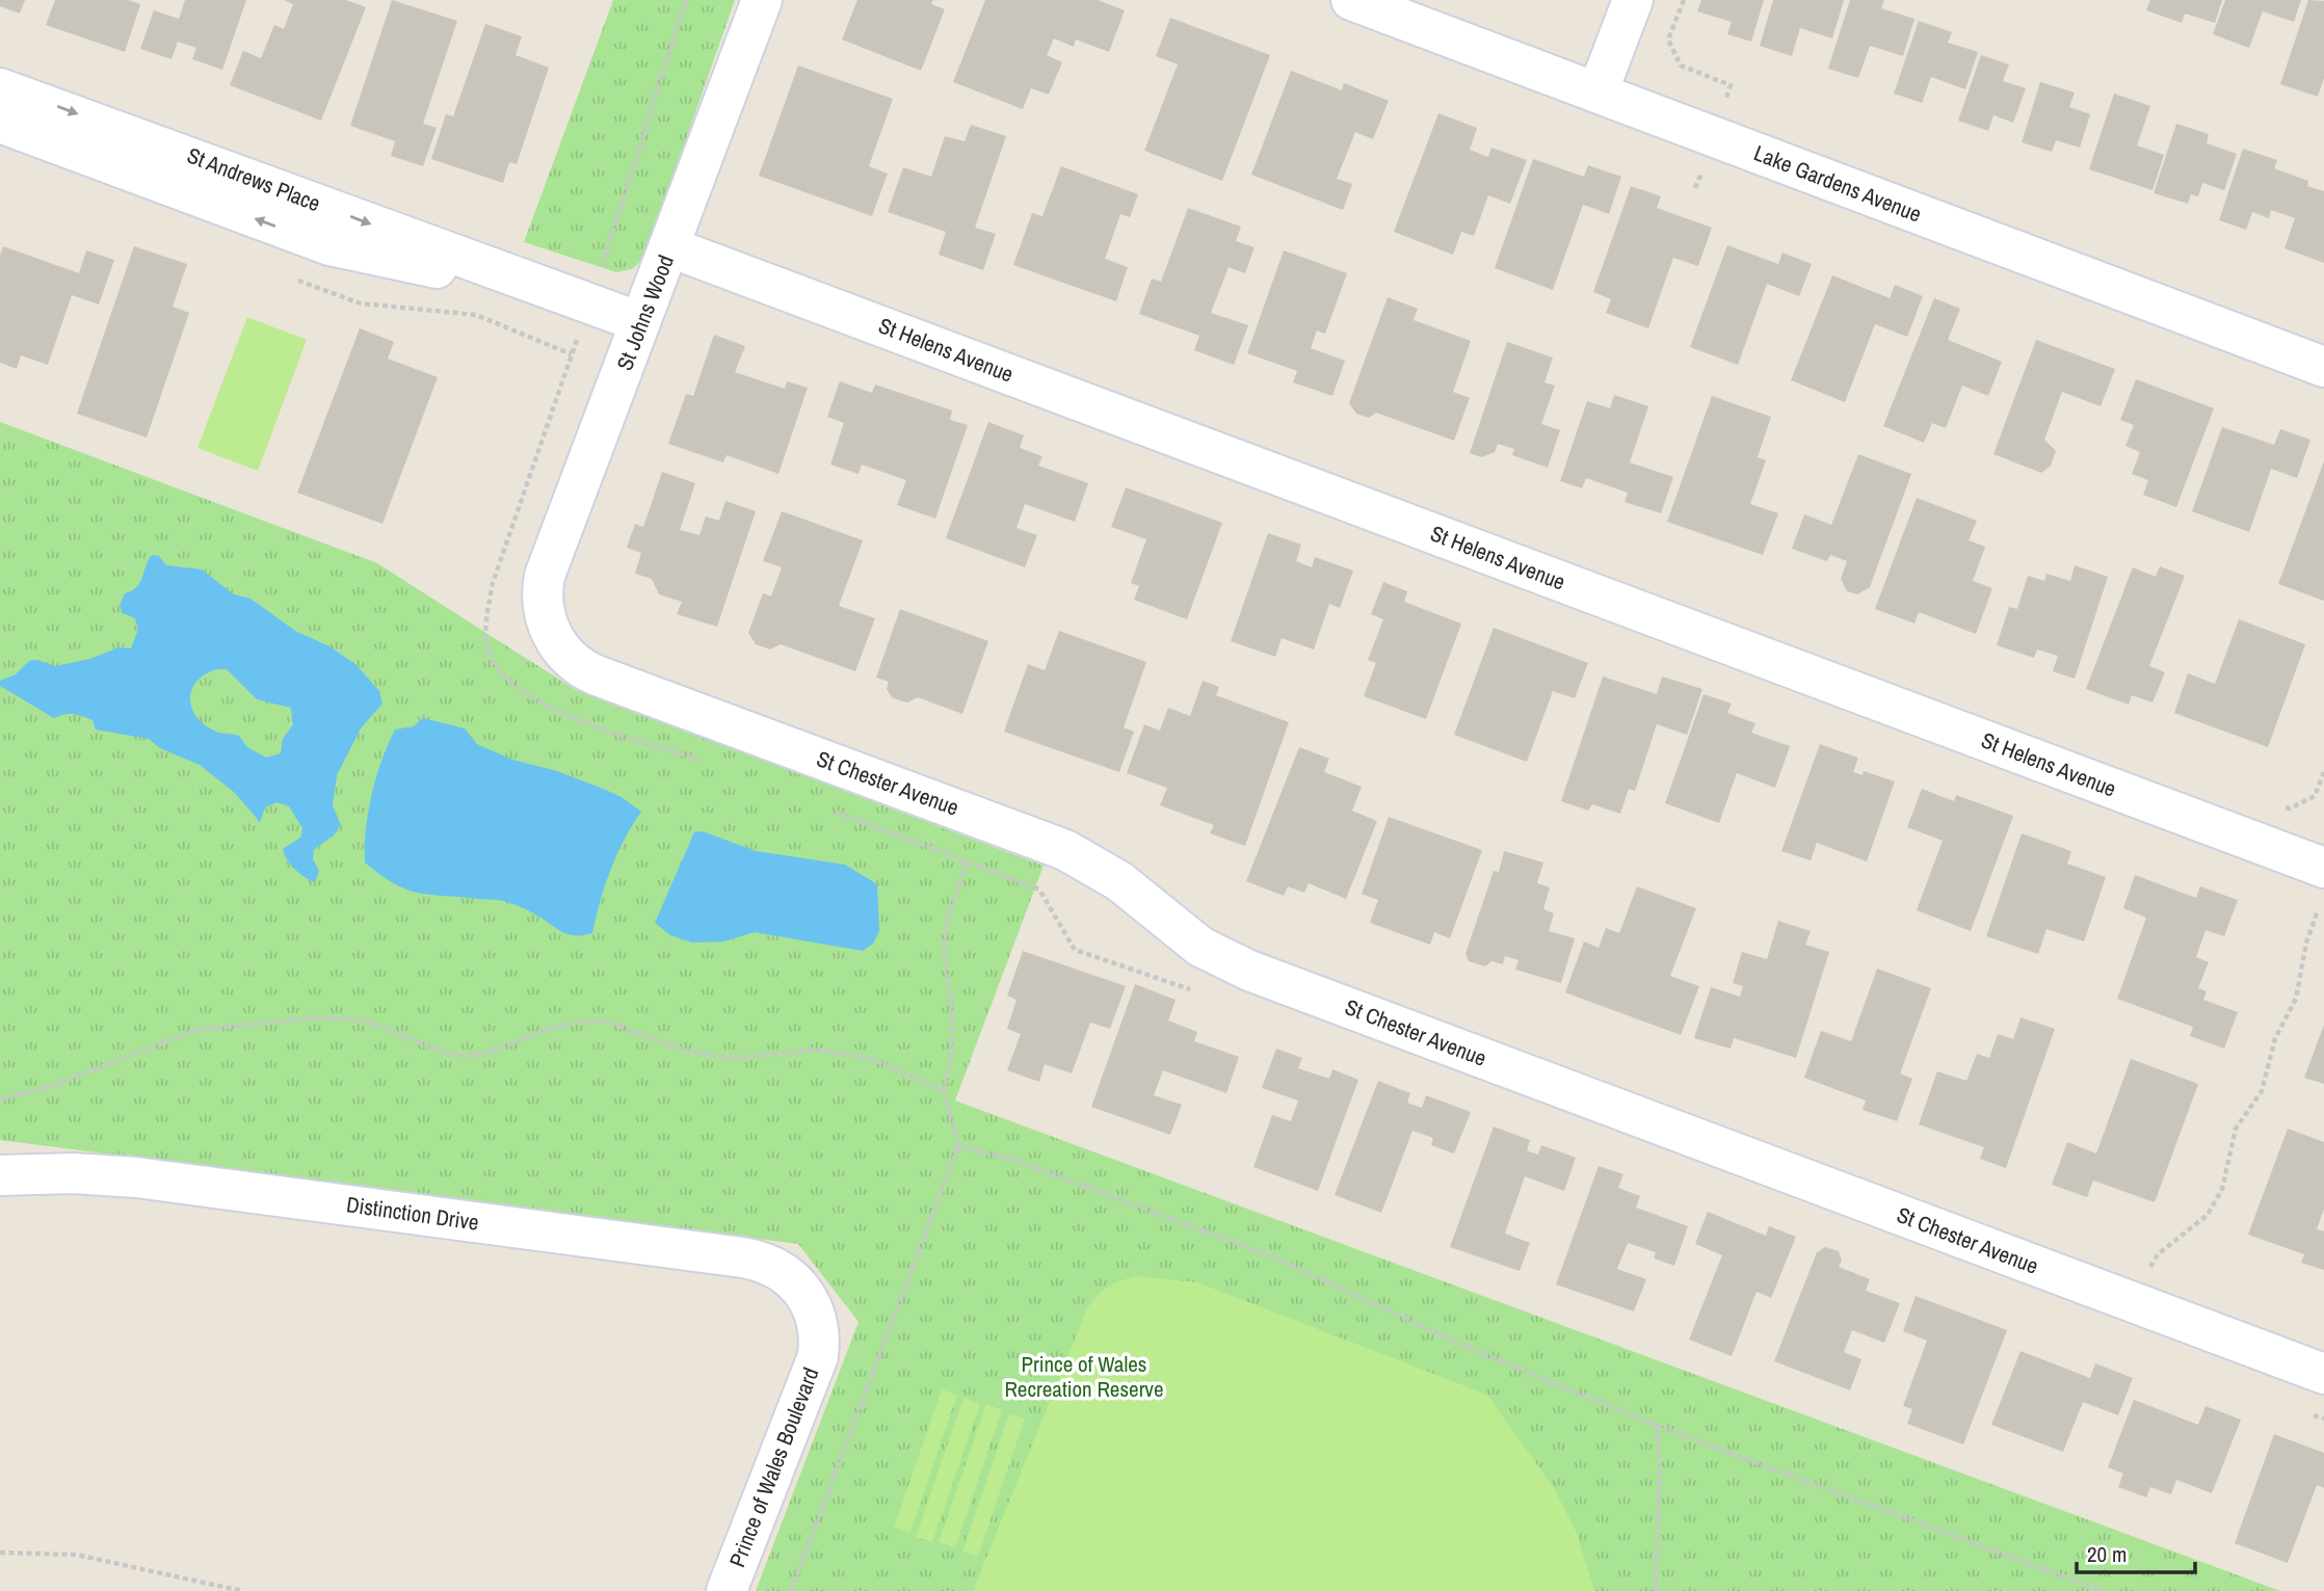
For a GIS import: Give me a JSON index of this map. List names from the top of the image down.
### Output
{
  "streets": {
    "street": [
      "St Andrews Place",
      "Lake Gardens Avenue",
      "St Johns Wood",
      "St Helens Avenue",
      "St Chester Avenue",
      "Distinction Drive",
      "Prince of Wales Boulevard"
    ]
  },
  "crossings": [
    ["St Andrews Place", "St Johns Wood"],
    ["St Johns Wood", "St Helens Avenue"],
    ["St Johns Wood", "St Chester Avenue"],
    ["Distinction Drive", "Prince of Wales Boulevard"]
  ],
  "parks": ["Prince of Wales Recreation Reserve"],
  "scale_bar": "20 m"
}
